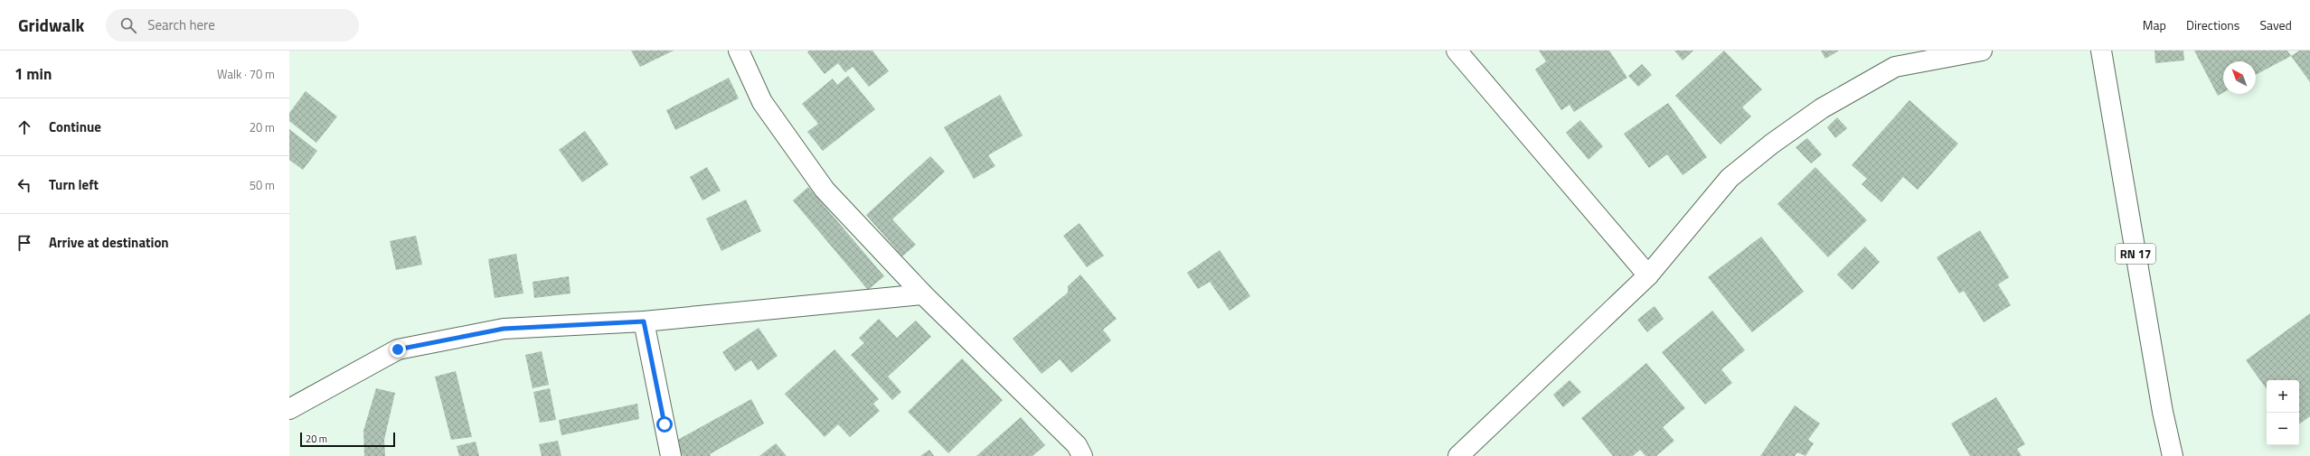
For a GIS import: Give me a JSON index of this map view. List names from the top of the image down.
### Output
{
  "streets": {
    "street": ["RN 17"]
  },
  "scale_bar": "20 m",
  "north": "top left",
  "page": {
    "header": "Gridwalk",
    "search": "Search here",
    "nav": ["Map", "Directions", "Saved"],
    "heading": ["1 min", "Walk · 70 m"],
    "list": [
      ["Continue", "20 m"],
      ["Turn left", "50 m"],
      "Arrive at destination"
    ],
    "map_buttons": ["+", "−"],
    "scale": "20 m"
  }
}
